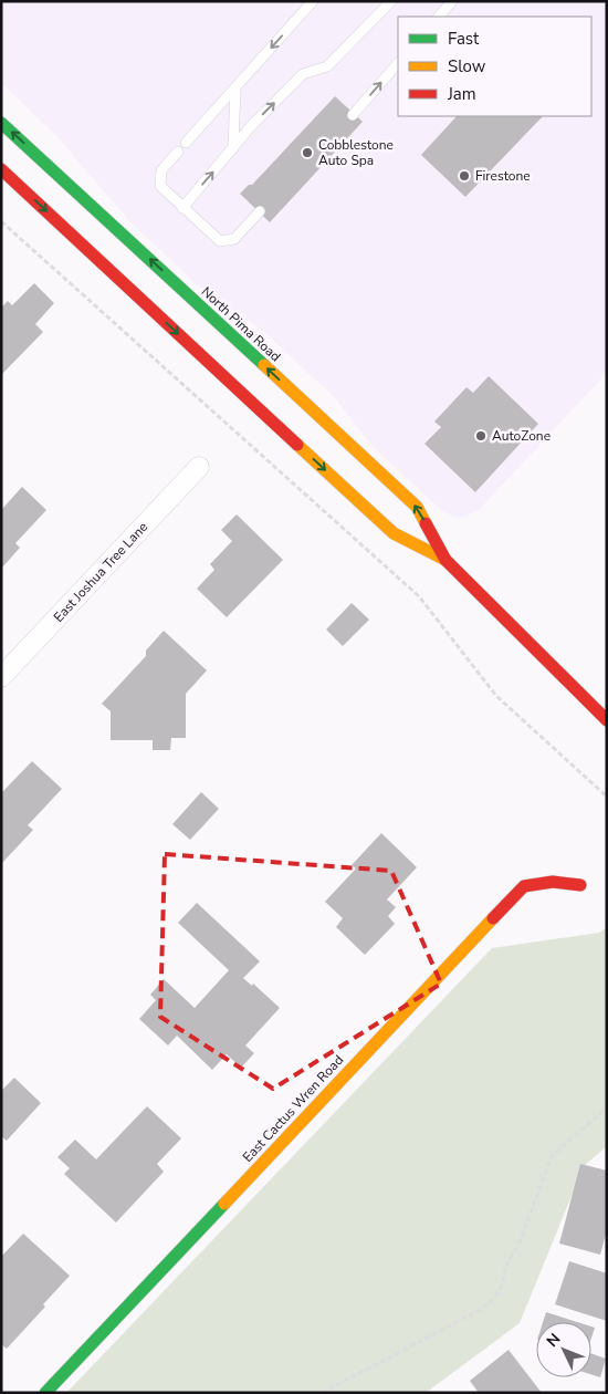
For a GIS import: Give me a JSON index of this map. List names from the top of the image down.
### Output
{
  "streets": {
    "main road": ["North Pima Road", "East Cactus Wren Road"],
    "street": ["East Joshua Tree Lane"]
  },
  "places": ["Cobblestone Auto Spa", "Firestone", "AutoZone"],
  "legend": ["Fast", "Slow", "Jam"],
  "north": "top left"
}
